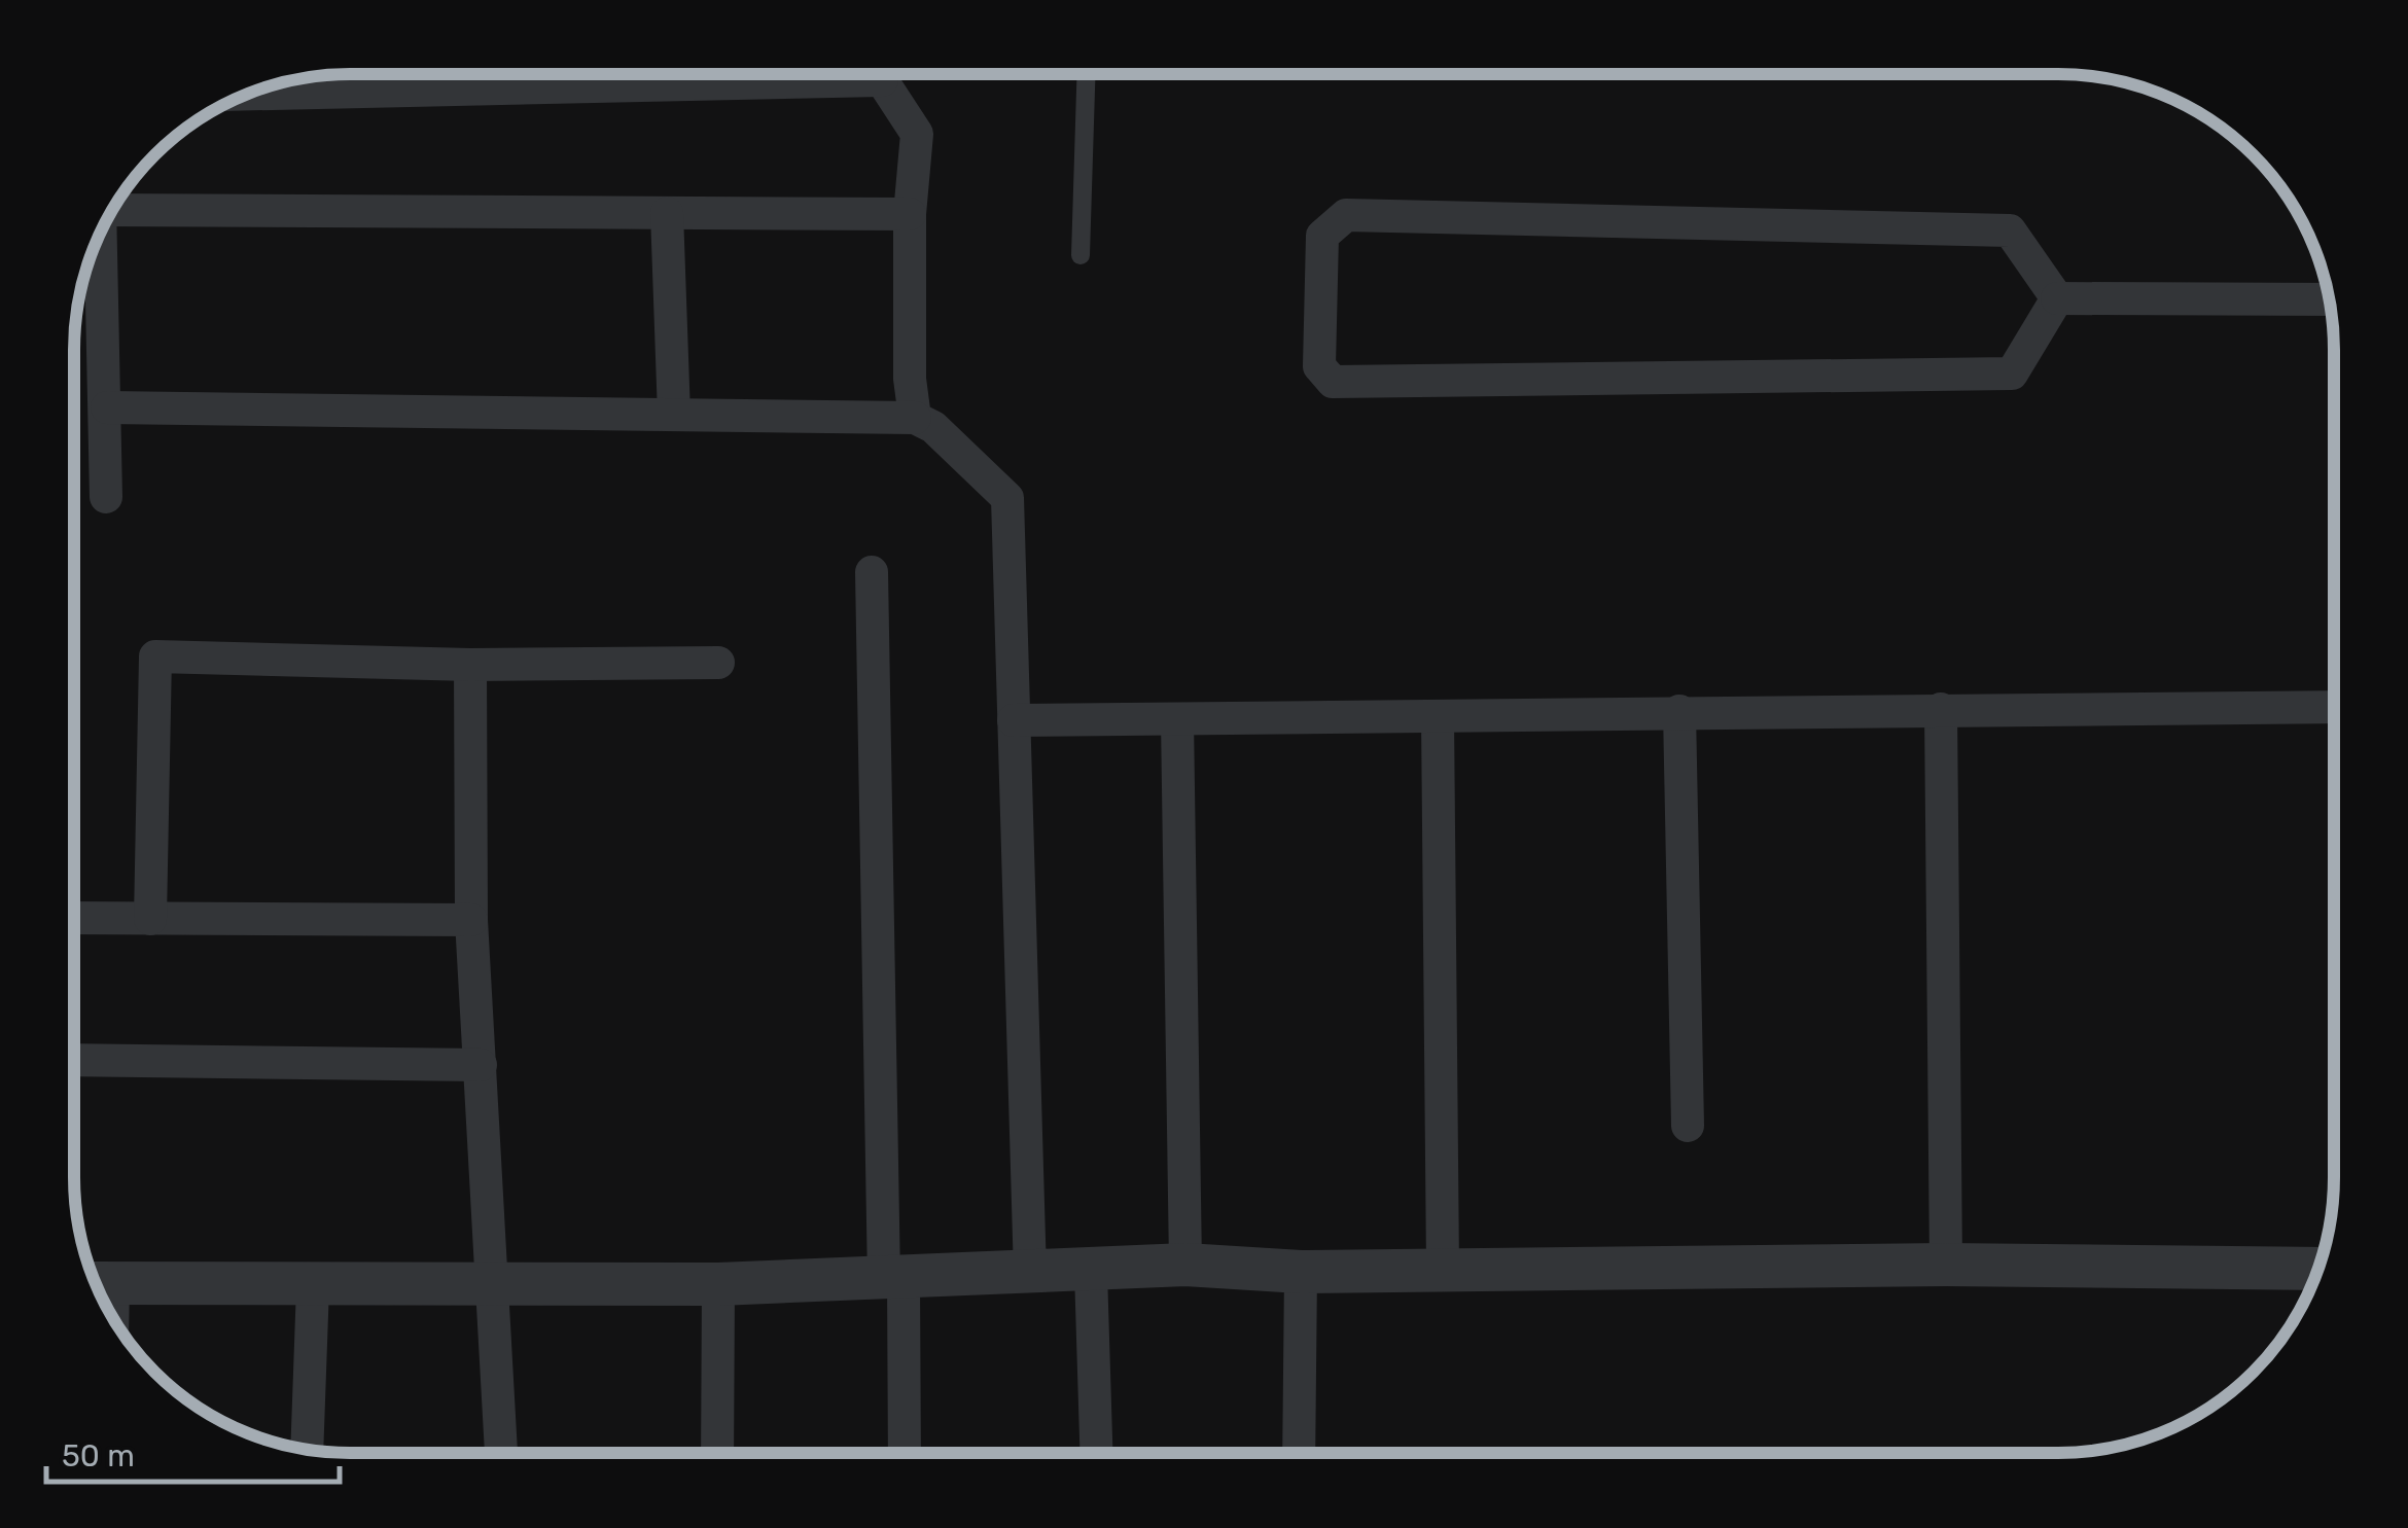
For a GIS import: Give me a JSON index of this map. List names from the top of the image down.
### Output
{
  "scale_bar": "50 m"
}
